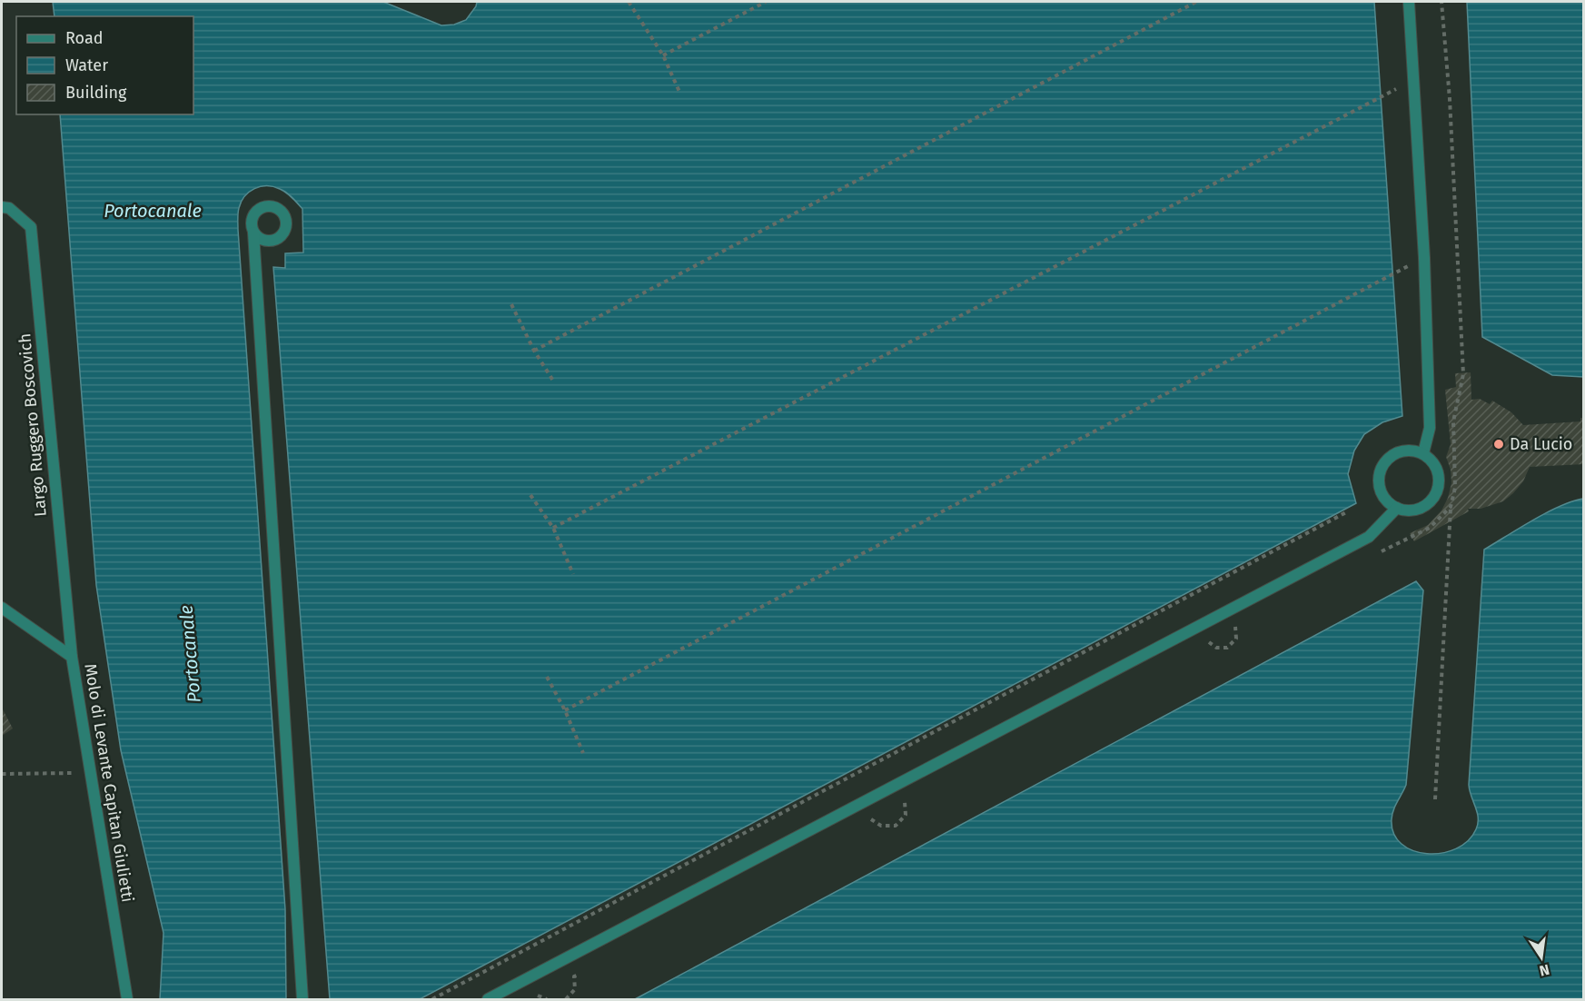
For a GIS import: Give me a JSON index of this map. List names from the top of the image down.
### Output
{
  "streets": {
    "street": ["Largo Ruggero Boscovich", "Molo di Levante Capitan Giulietti"]
  },
  "crossings": [
    ["Largo Ruggero Boscovich", "Molo di Levante Capitan Giulietti"]
  ],
  "water": ["Portocanale"],
  "places": ["Da Lucio"],
  "legend": ["Road", "Water", "Building"],
  "north": "bottom"
}
